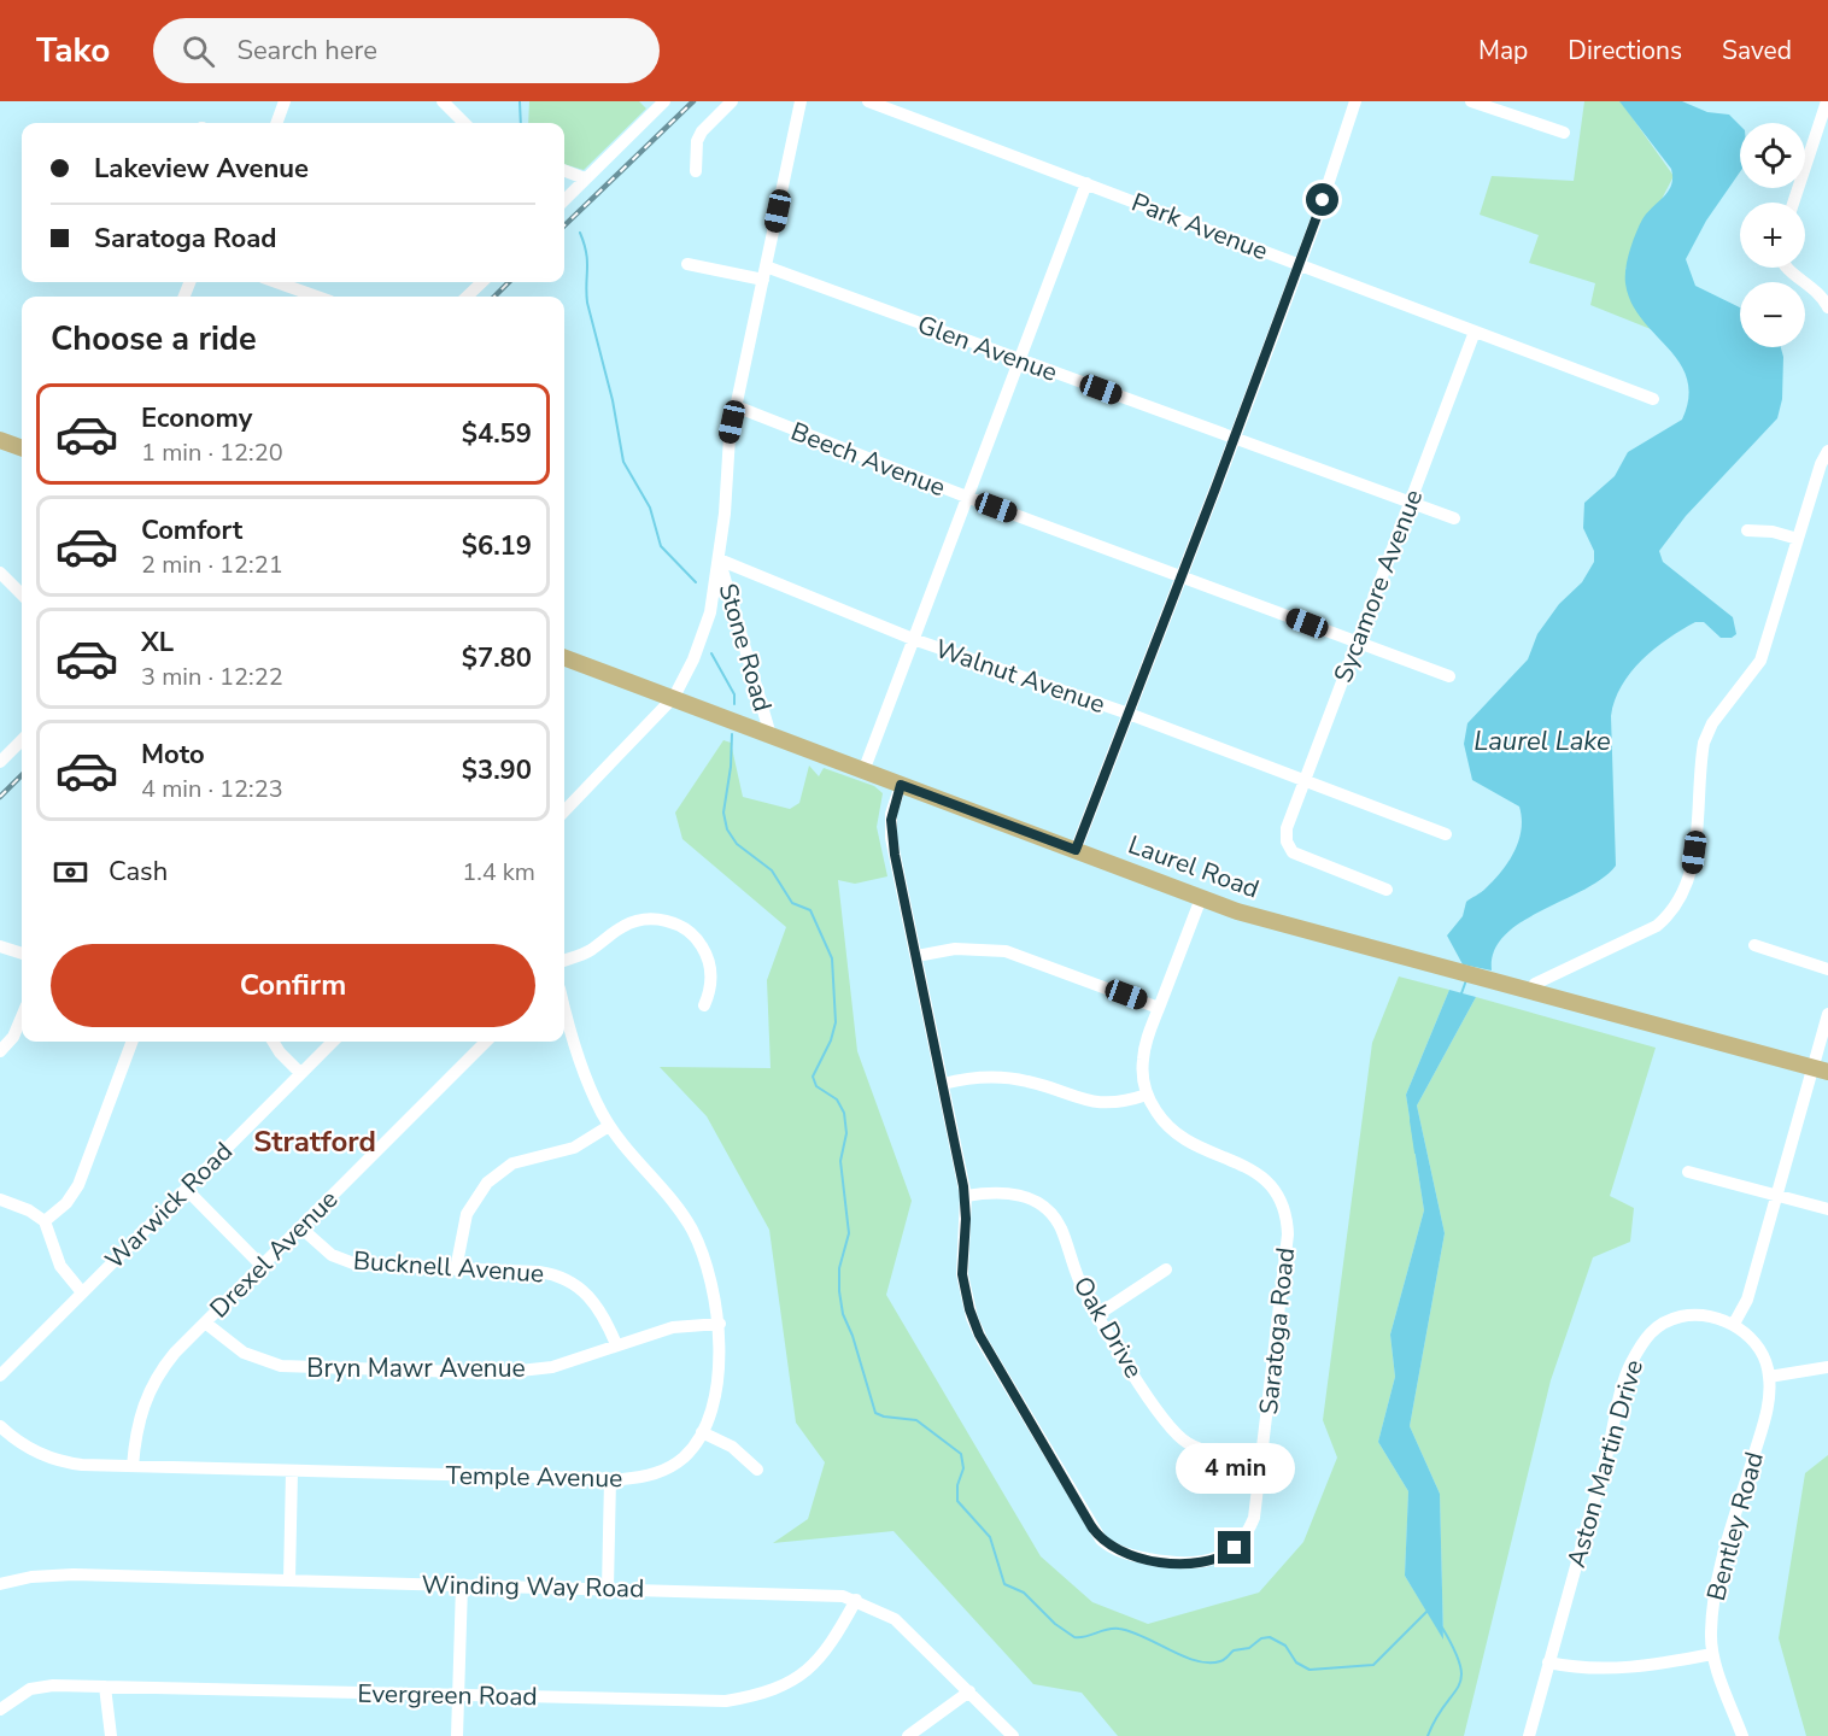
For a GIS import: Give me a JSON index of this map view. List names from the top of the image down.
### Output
{
  "streets": {
    "main road": ["Laurel Road"],
    "street": [
      "Park Avenue",
      "Glen Avenue",
      "Beech Avenue",
      "Sycamore Avenue",
      "Stone Road",
      "Walnut Avenue",
      "Warwick Road",
      "Drexel Avenue",
      "Bucknell Avenue",
      "Oak Drive",
      "Saratoga Road",
      "Bryn Mawr Avenue",
      "Aston Martin Drive",
      "Temple Avenue",
      "Bentley Road",
      "Winding Way Road",
      "Evergreen Road"
    ]
  },
  "crossings": [
    ["Park Avenue", "Sycamore Avenue"],
    ["Glen Avenue", "Sycamore Avenue"],
    ["Glen Avenue", "Stone Road"],
    ["Beech Avenue", "Sycamore Avenue"],
    ["Beech Avenue", "Stone Road"],
    ["Sycamore Avenue", "Walnut Avenue"],
    ["Stone Road", "Walnut Avenue"],
    ["Stone Road", "Laurel Road"],
    ["Laurel Road", "Saratoga Road"],
    ["Drexel Avenue", "Bucknell Avenue"],
    ["Drexel Avenue", "Bryn Mawr Avenue"],
    ["Drexel Avenue", "Temple Avenue"],
    ["Bucknell Avenue", "Bryn Mawr Avenue"],
    ["Oak Drive", "Saratoga Road"],
    ["Bryn Mawr Avenue", "Temple Avenue"],
    ["Aston Martin Drive", "Bentley Road"],
    ["Winding Way Road", "Evergreen Road"]
  ],
  "districts": ["Stratford"],
  "water": ["Laurel Lake"],
  "page": {
    "header": "Tako",
    "search": "Search here",
    "nav": ["Map", "Directions", "Saved"],
    "map_buttons": ["+", "−"],
    "banner": ["Lakeview Avenue", "Saratoga Road"],
    "heading": "Choose a ride",
    "list": [
      {
        "name": "Economy",
        "note": "1 min · 12:20",
        "value": "$4.59"
      },
      {
        "name": "Comfort",
        "note": "2 min · 12:21",
        "value": "$6.19"
      },
      {
        "name": "XL",
        "note": "3 min · 12:22",
        "value": "$7.80"
      },
      {
        "name": "Moto",
        "note": "4 min · 12:23",
        "value": "$3.90"
      }
    ],
    "pay": ["Cash", "1.4 km"],
    "buttons": "Confirm",
    "bubble": "4 min"
  }
}
